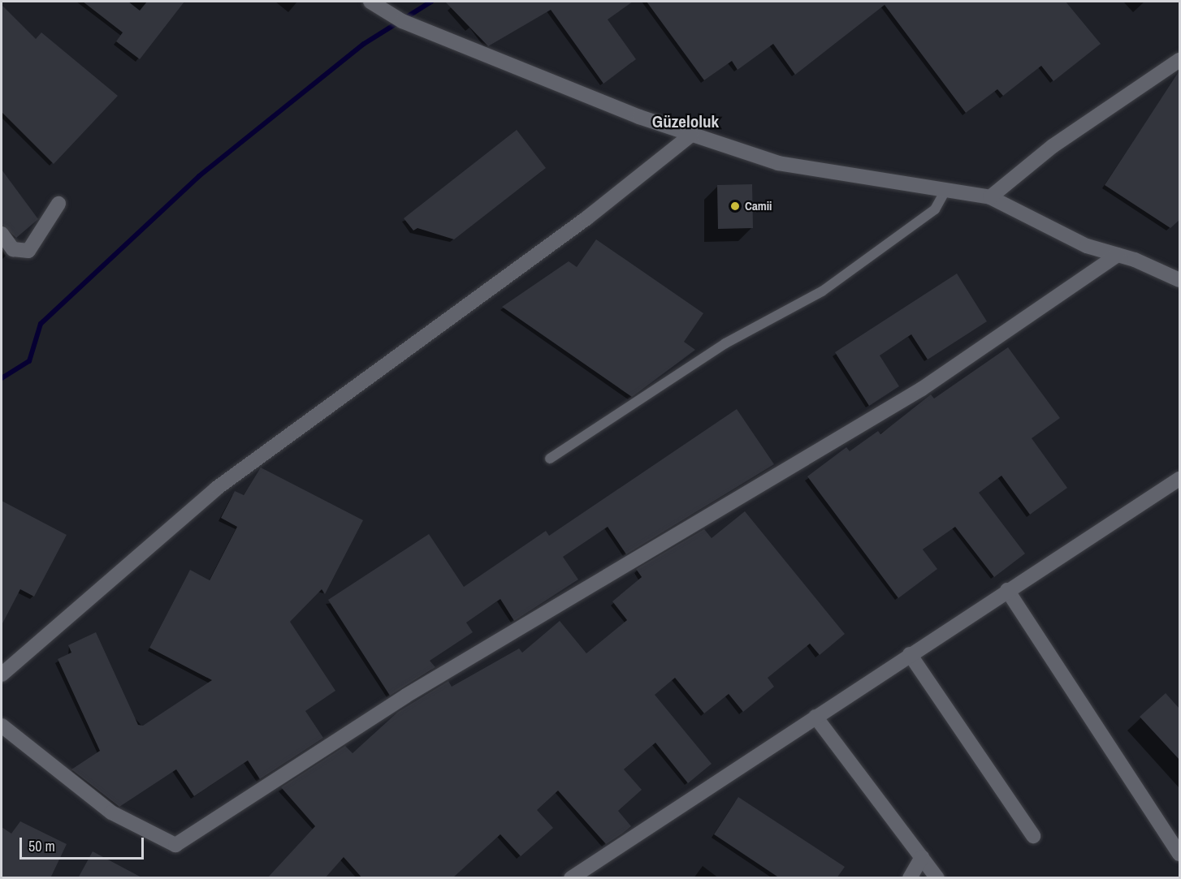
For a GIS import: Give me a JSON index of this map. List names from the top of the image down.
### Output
{
  "districts": ["Güzeloluk"],
  "places": ["Camii"],
  "scale_bar": "50 m"
}
